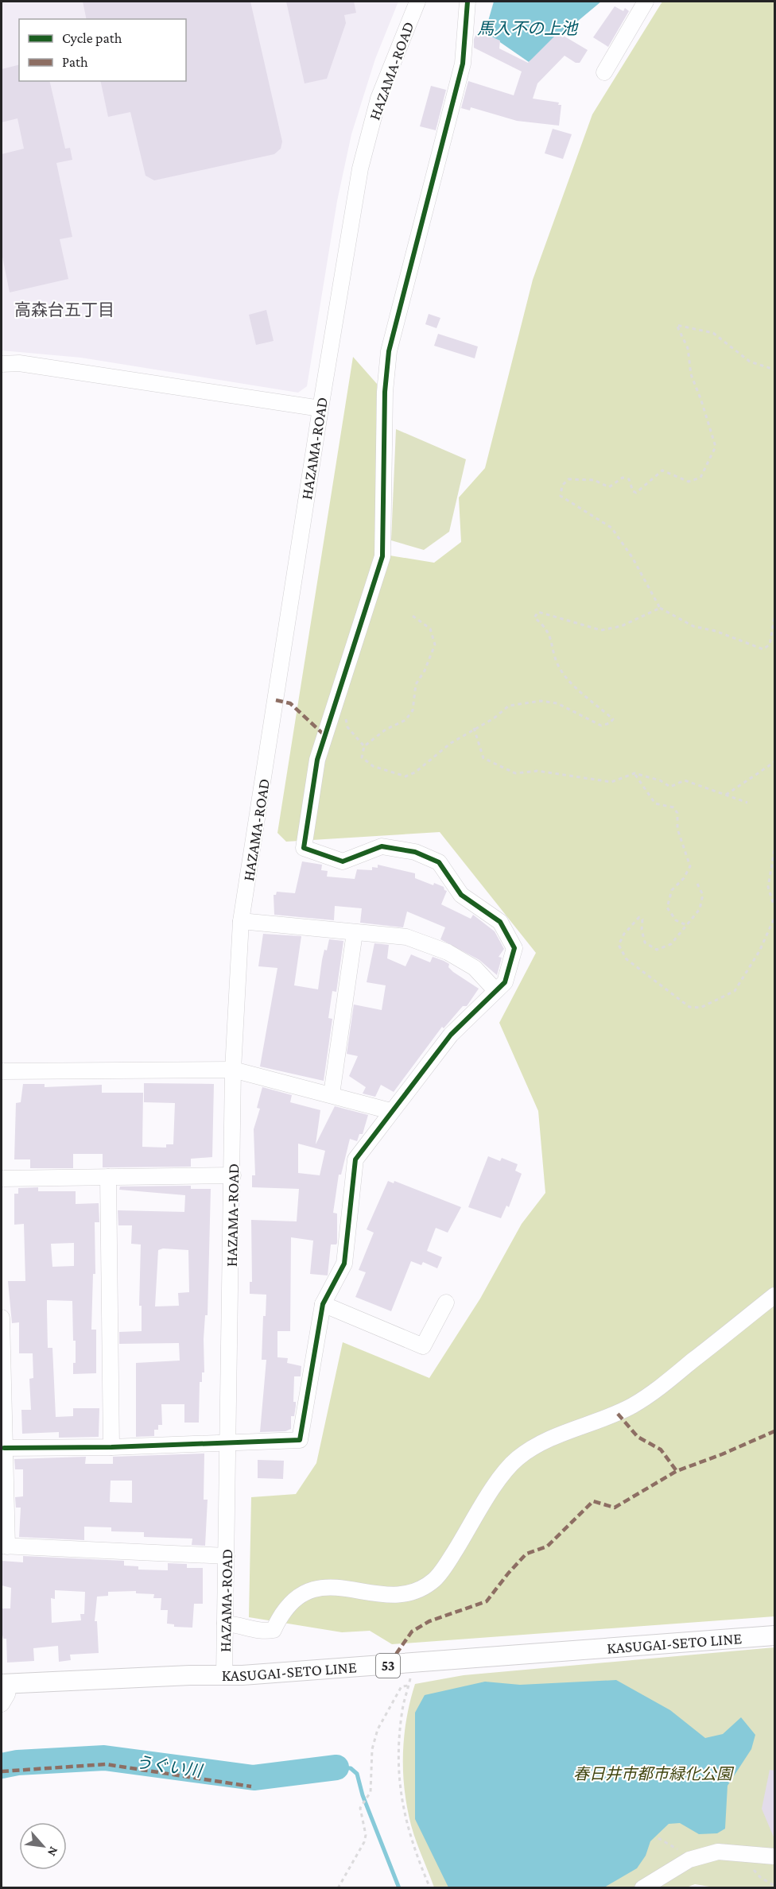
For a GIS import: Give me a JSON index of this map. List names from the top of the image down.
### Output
{
  "streets": {
    "main road": ["KASUGAI-SETO LINE", "53"],
    "street": ["HAZAMA-ROAD"]
  },
  "crossings": [
    ["HAZAMA-ROAD", "KASUGAI-SETO LINE"]
  ],
  "districts": ["高森台五丁目"],
  "water": ["馬入不の上池", "うぐい川"],
  "parks": ["春日井市都市緑化公園"],
  "legend": ["Cycle path", "Path"],
  "north": "bottom right"
}
